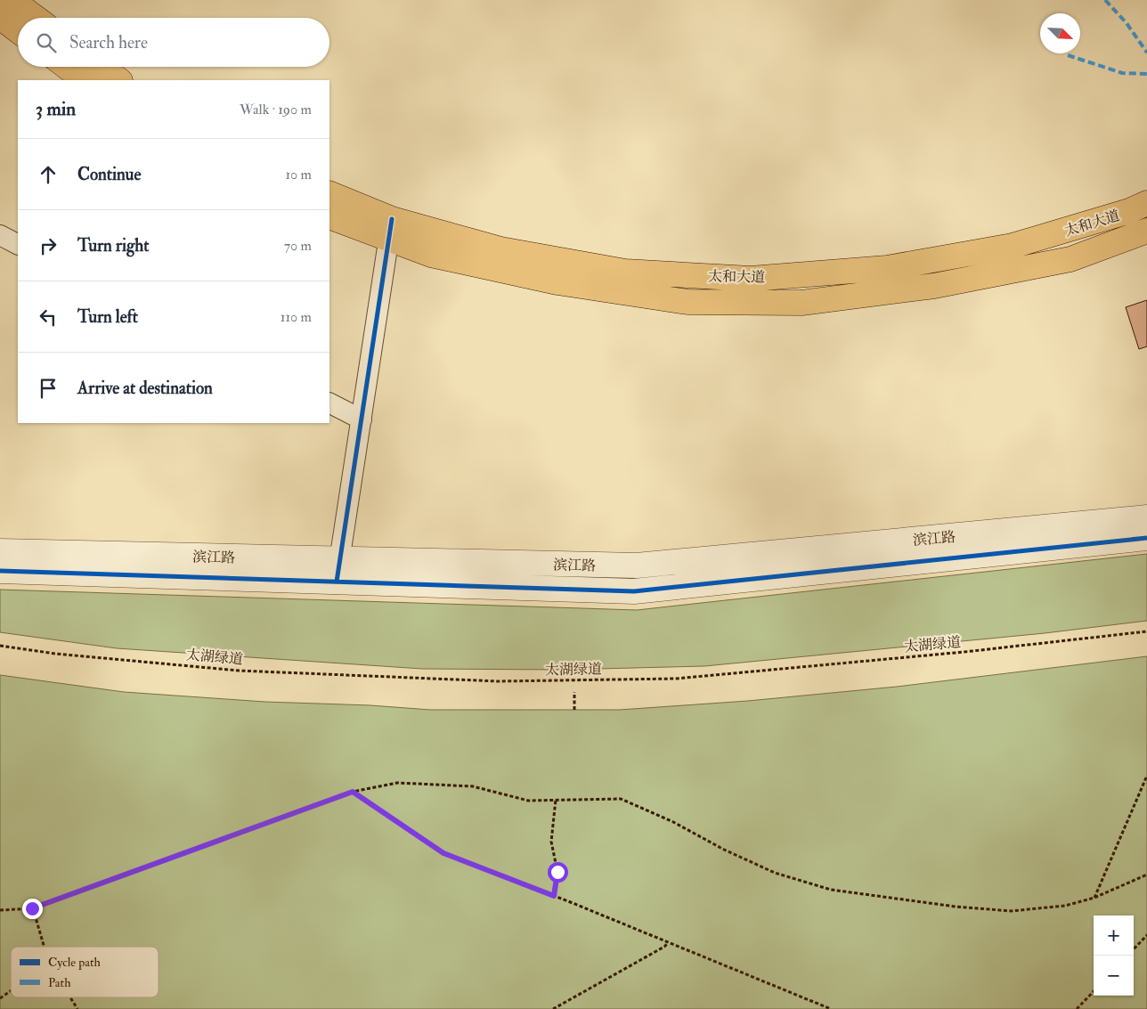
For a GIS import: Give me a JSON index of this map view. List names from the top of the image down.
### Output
{
  "streets": {
    "main road": ["太和大道"],
    "street": ["滨江路"],
    "path": ["太湖绿道"]
  },
  "legend": ["Cycle path", "Path"],
  "north": "bottom right",
  "page": {
    "search": "Search here",
    "heading": ["3 min", "Walk · 190 m"],
    "list": [
      ["Continue", "10 m"],
      ["Turn right", "70 m"],
      ["Turn left", "110 m"],
      "Arrive at destination"
    ],
    "map_buttons": ["+", "−"]
  }
}
